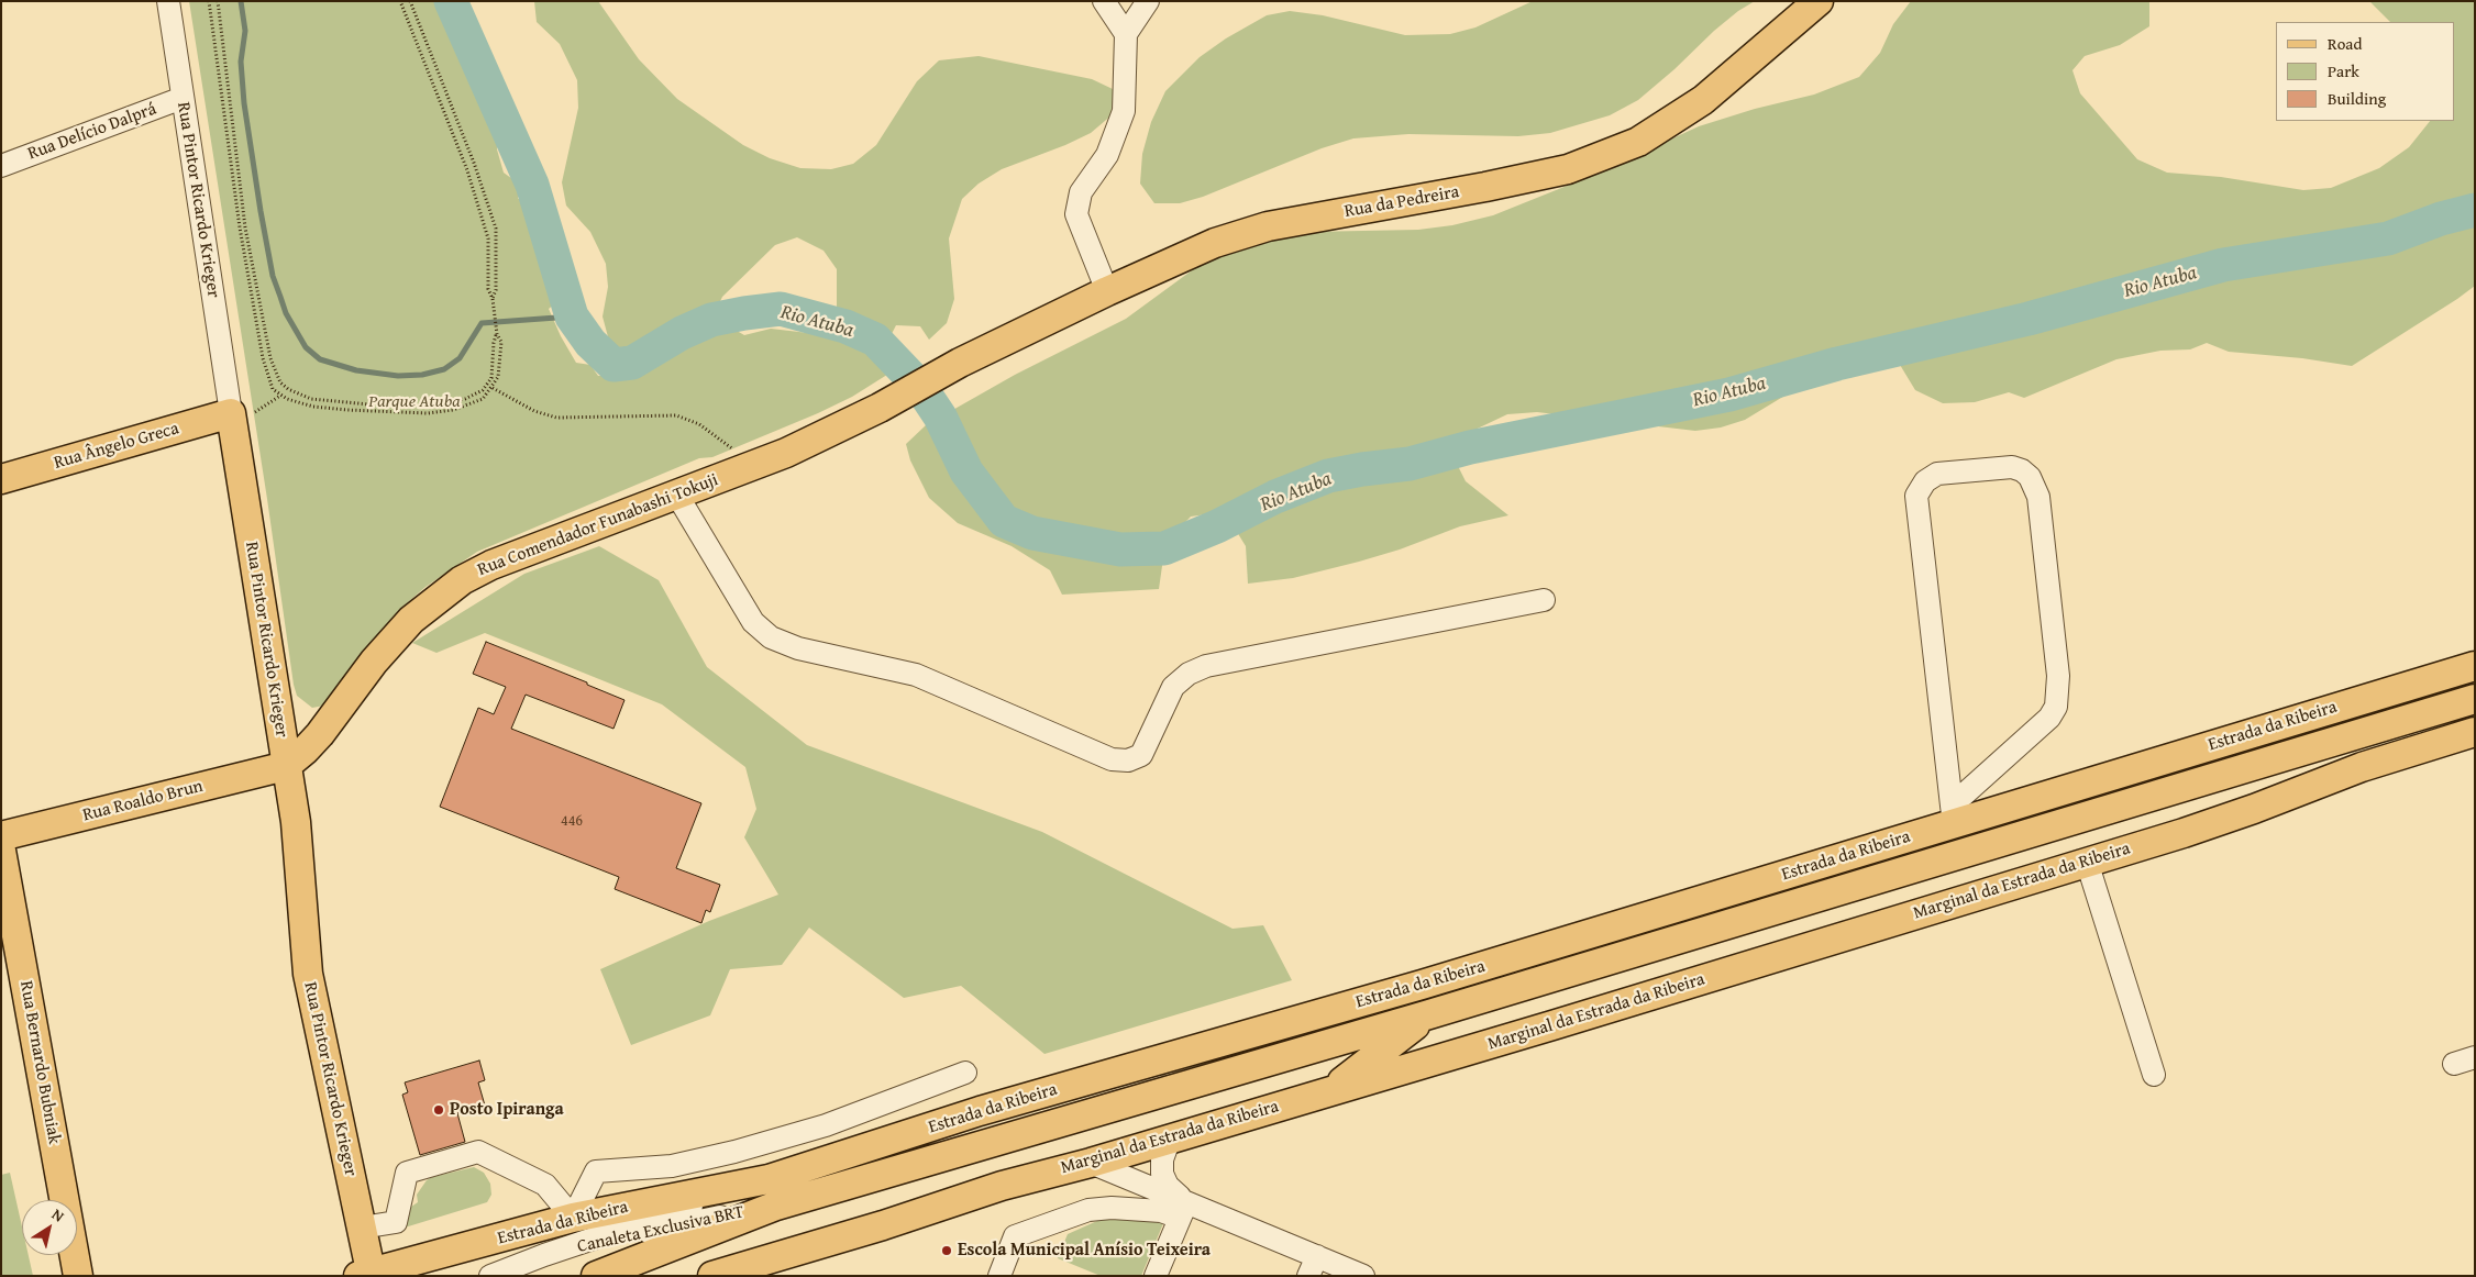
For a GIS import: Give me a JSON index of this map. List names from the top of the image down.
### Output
{
  "streets": {
    "main road": [
      "Rua Pintor Ricardo Krieger",
      "Rua da Pedreira",
      "Rua Ângelo Greca",
      "Rua Comendador Funabashi Tokuji",
      "Estrada da Ribeira",
      "Rua Roaldo Brun",
      "Marginal da Estrada da Ribeira",
      "Rua Bernardo Bubniak"
    ],
    "street": ["Rua Delício Dalprá", "Canaleta Exclusiva BRT"]
  },
  "crossings": [
    ["Rua Delício Dalprá", "Rua Pintor Ricardo Krieger"],
    ["Rua Pintor Ricardo Krieger", "Rua Ângelo Greca"],
    ["Rua Pintor Ricardo Krieger", "Rua Comendador Funabashi Tokuji"],
    ["Rua Pintor Ricardo Krieger", "Estrada da Ribeira"],
    ["Rua Pintor Ricardo Krieger", "Rua Roaldo Brun"],
    ["Rua da Pedreira", "Rua Comendador Funabashi Tokuji"],
    ["Rua Comendador Funabashi Tokuji", "Rua Roaldo Brun"],
    ["Estrada da Ribeira", "Canaleta Exclusiva BRT"]
  ],
  "water": ["Rio Atuba"],
  "parks": ["Parque Atuba"],
  "places": ["Posto Ipiranga", "Escola Municipal Anísio Teixeira"],
  "house_numbers": ["446"],
  "legend": ["Road", "Park", "Building"],
  "north": "top right"
}
